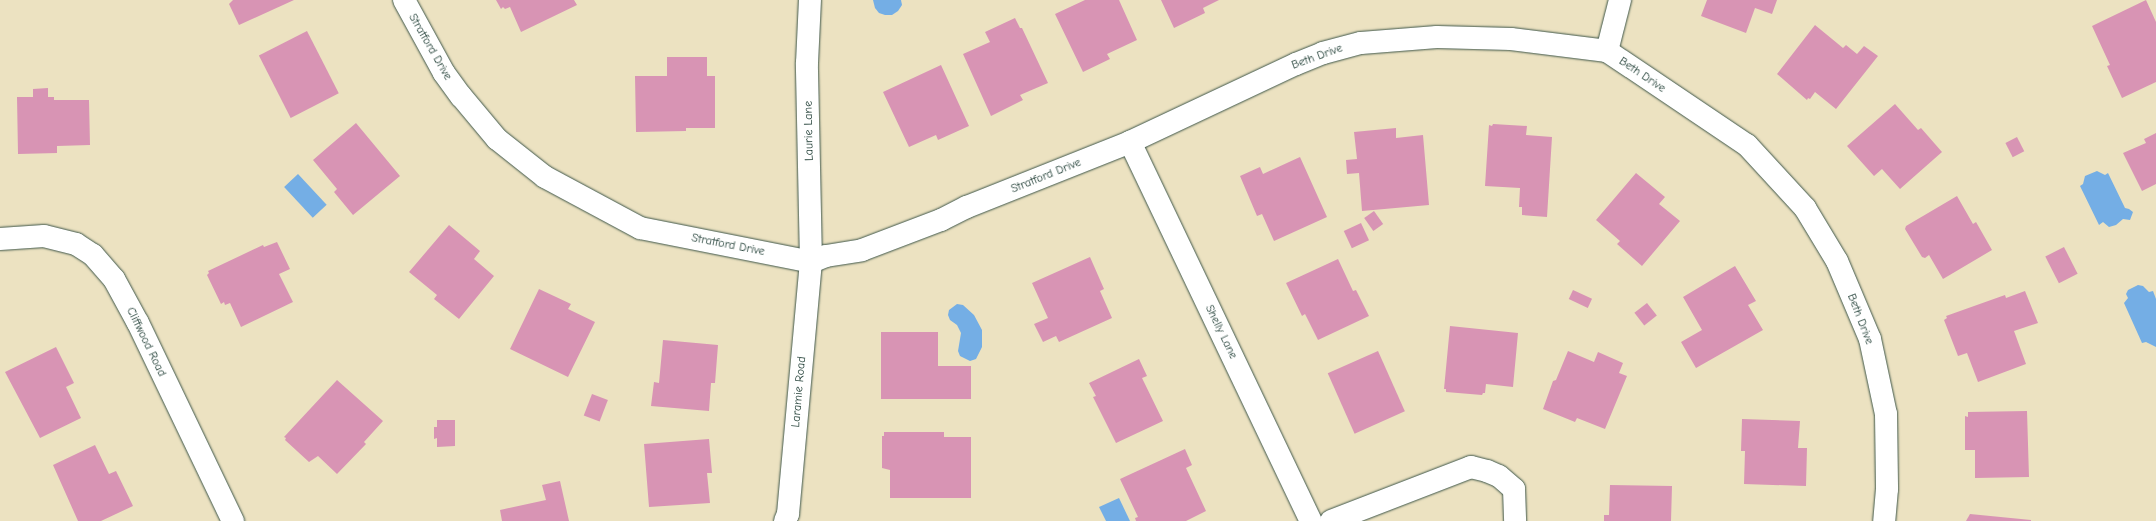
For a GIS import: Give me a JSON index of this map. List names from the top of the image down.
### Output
{
  "streets": {
    "street": [
      "Stratford Drive",
      "Beth Drive",
      "Laurie Lane",
      "Shelly Lane",
      "Cliffwood Road",
      "Laramie Road"
    ]
  },
  "crossings": [
    ["Stratford Drive", "Beth Drive"],
    ["Stratford Drive", "Laurie Lane"],
    ["Stratford Drive", "Shelly Lane"],
    ["Stratford Drive", "Laramie Road"],
    ["Beth Drive", "Shelly Lane"],
    ["Laurie Lane", "Laramie Road"]
  ]
}
